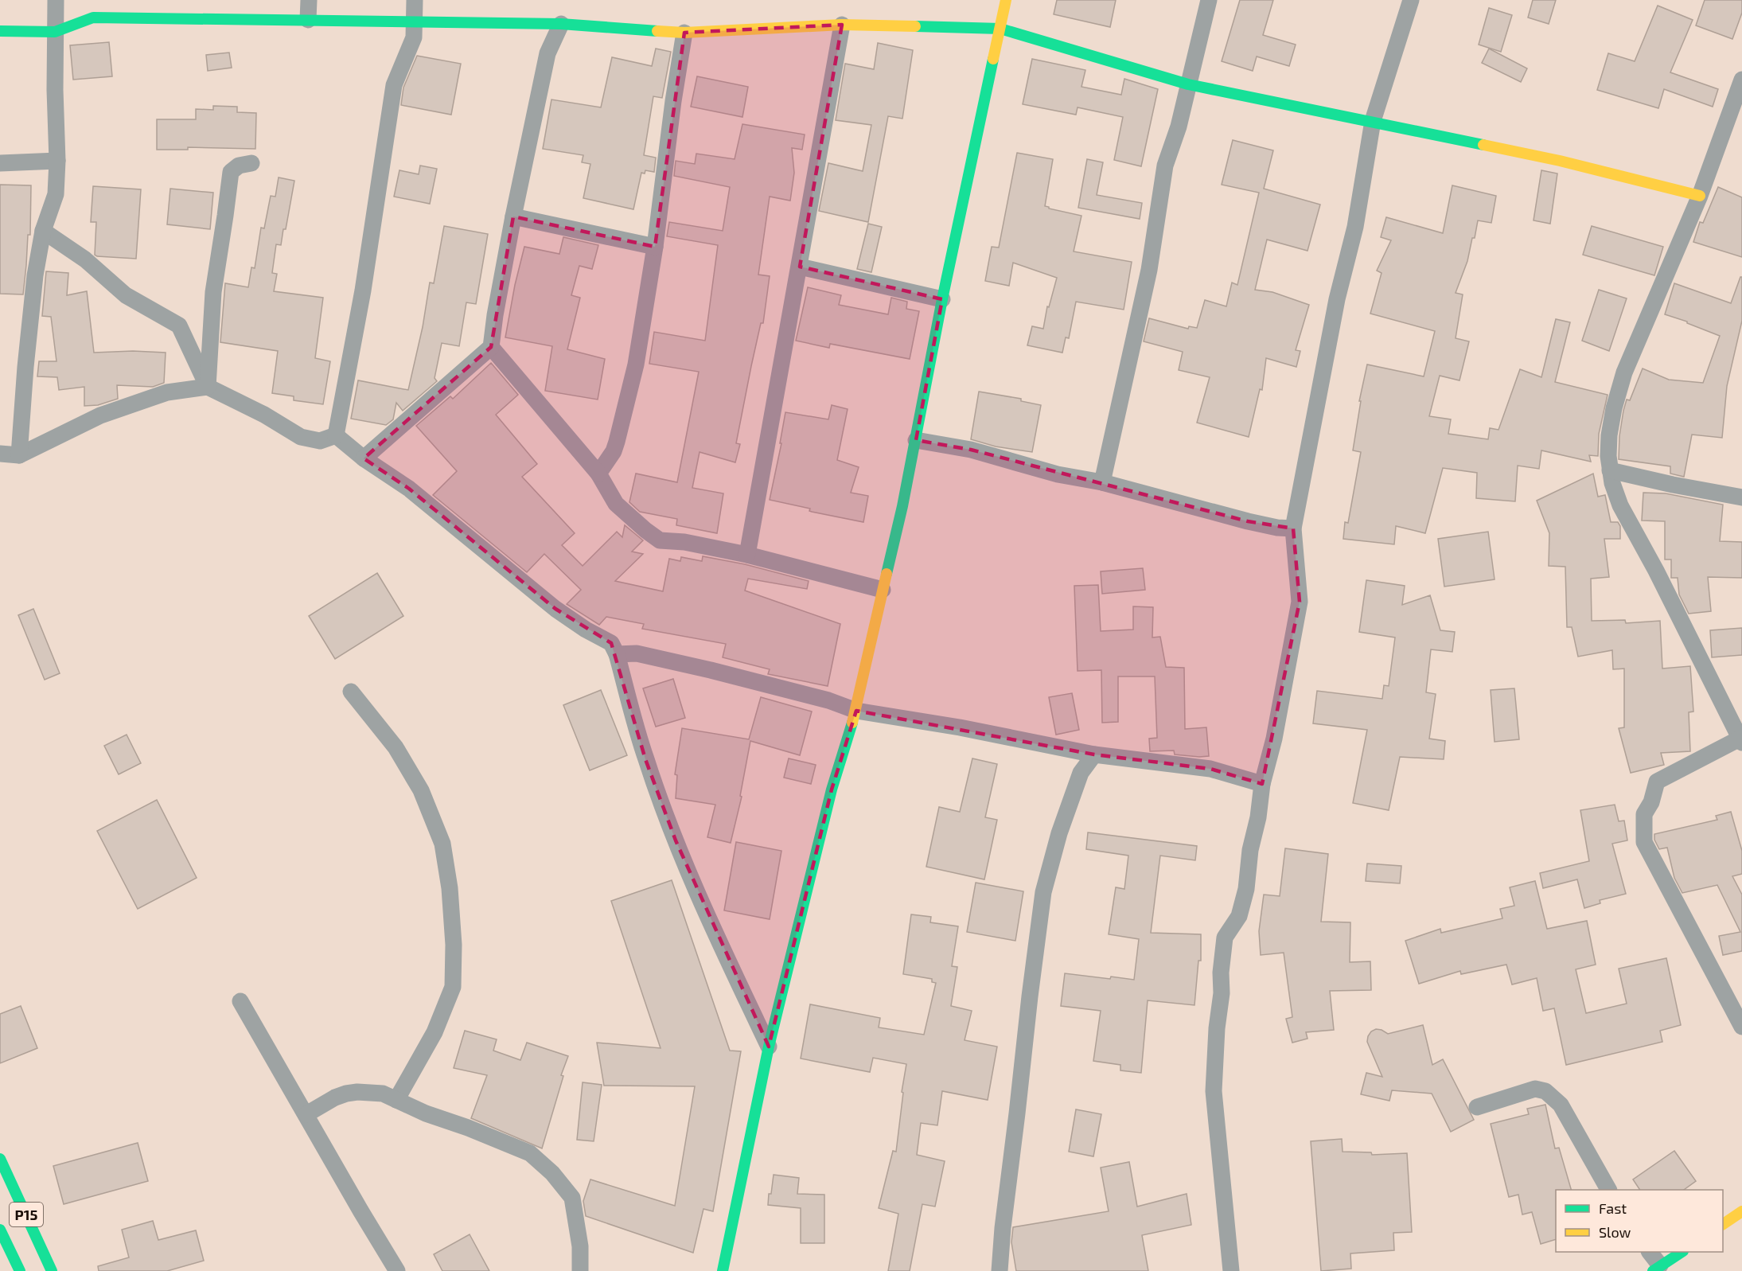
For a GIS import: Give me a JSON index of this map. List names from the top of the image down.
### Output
{
  "streets": {
    "main road": ["P15"]
  },
  "legend": ["Fast", "Slow"]
}
